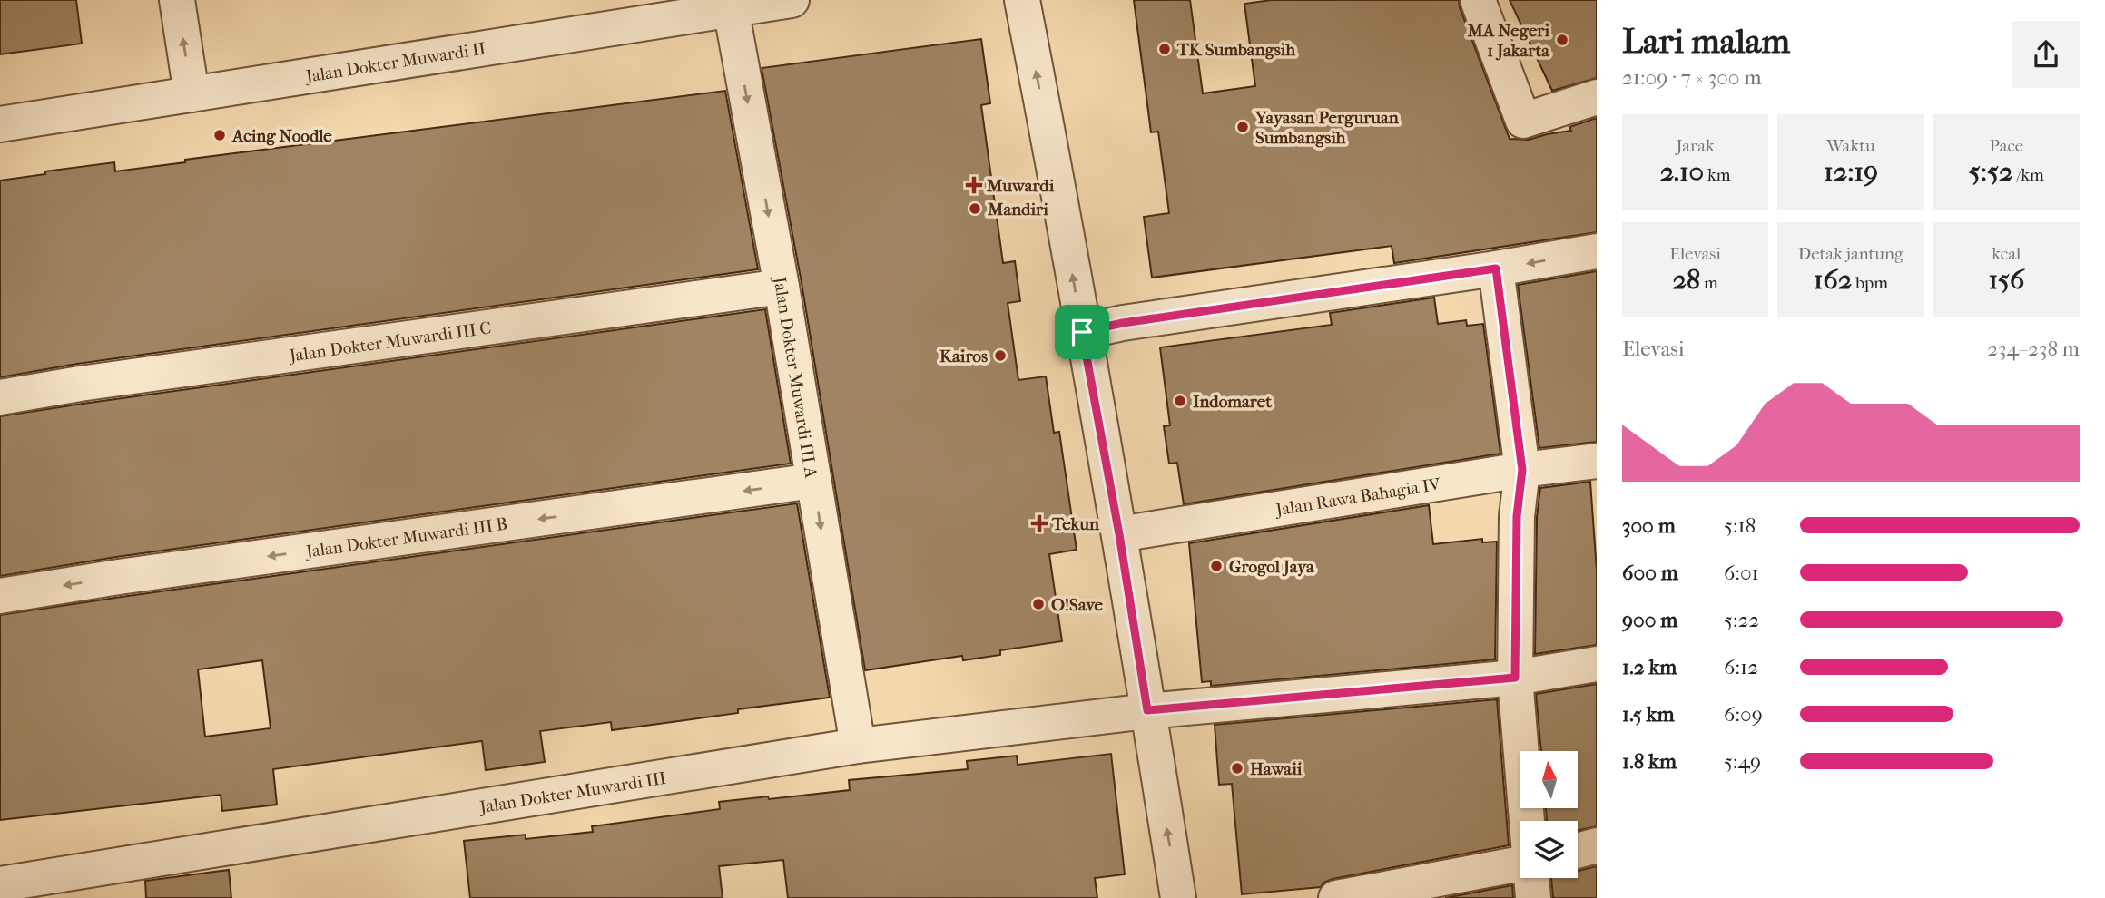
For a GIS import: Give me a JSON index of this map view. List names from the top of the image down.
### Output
{
  "streets": {
    "street": [
      "Jalan Dokter Muwardi II",
      "Jalan Dokter Muwardi III C",
      "Jalan Dokter Muwardi III A",
      "Jalan Rawa Bahagia IV",
      "Jalan Dokter Muwardi III B",
      "Jalan Dokter Muwardi III"
    ]
  },
  "crossings": [
    ["Jalan Dokter Muwardi II", "Jalan Dokter Muwardi III A"],
    ["Jalan Dokter Muwardi III C", "Jalan Dokter Muwardi III A"],
    ["Jalan Dokter Muwardi III A", "Jalan Dokter Muwardi III B"],
    ["Jalan Dokter Muwardi III A", "Jalan Dokter Muwardi III"]
  ],
  "one_way": ["Jalan Dokter Muwardi III B"],
  "places": {
    "other": [
      "MA Negeri 1 Jakarta",
      "TK Sumbangsih",
      "Yayasan Perguruan Sumbangsih",
      "Acing Noodle",
      "Mandiri",
      "Kairos",
      "Indomaret",
      "Grogol Jaya",
      "O!Save",
      "Hawaii"
    ],
    "health": ["Muwardi", "Tekun"]
  },
  "north": "top",
  "page": {
    "heading": ["Lari malam", "21:09 · 7 × 300 m"],
    "stats": [
      ["Jarak", "2.10 km"],
      ["Waktu", "12:19"],
      ["Pace", "5:52 /km"],
      ["Elevasi", "28 m"],
      ["Detak jantung", "162 bpm"],
      ["kcal", "156"]
    ],
    "chart": ["Elevasi", "234–238 m"],
    "list": [
      {
        "name": "300 m",
        "note": "5:18"
      },
      {
        "name": "600 m",
        "note": "6:01"
      },
      {
        "name": "900 m",
        "note": "5:22"
      },
      {
        "name": "1.2 km",
        "note": "6:12"
      },
      {
        "name": "1.5 km",
        "note": "6:09"
      },
      {
        "name": "1.8 km",
        "note": "5:49"
      }
    ]
  }
}
